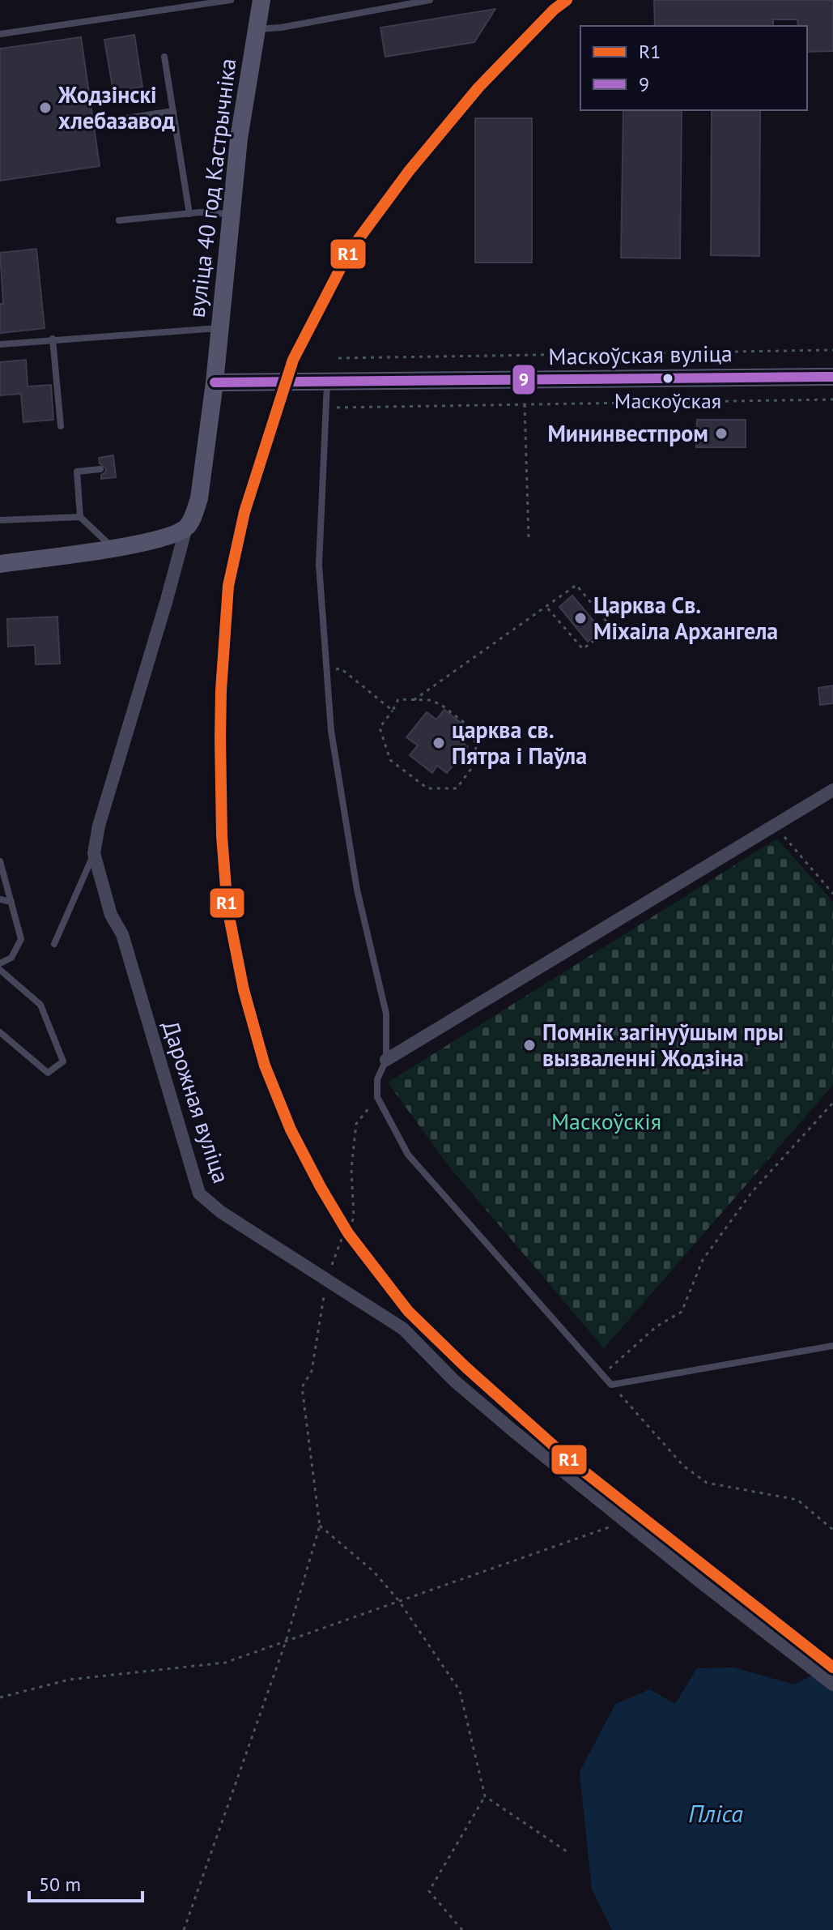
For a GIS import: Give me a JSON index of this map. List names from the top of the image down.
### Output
{
  "streets": {
    "main road": ["вуліца 40 год Кастрычніка", "Маскоўская вуліца"],
    "street": ["Дарожная вуліца"]
  },
  "crossings": [
    ["вуліца 40 год Кастрычніка", "Маскоўская вуліца"]
  ],
  "water": ["Пліса"],
  "parks": ["Маскоўскія"],
  "places": [
    "Жодзінскі хлебазавод",
    "Маскоўская",
    "Мининвестпром",
    "Царква Св. Міхаіла Архангела",
    "царква св. Пятра і Паўла",
    "Помнік загінуўшым пры вызваленні Жодзіна"
  ],
  "lines": ["transit line R1", "transit line 9"],
  "legend": ["R1", "9"],
  "scale_bar": "50 m"
}
